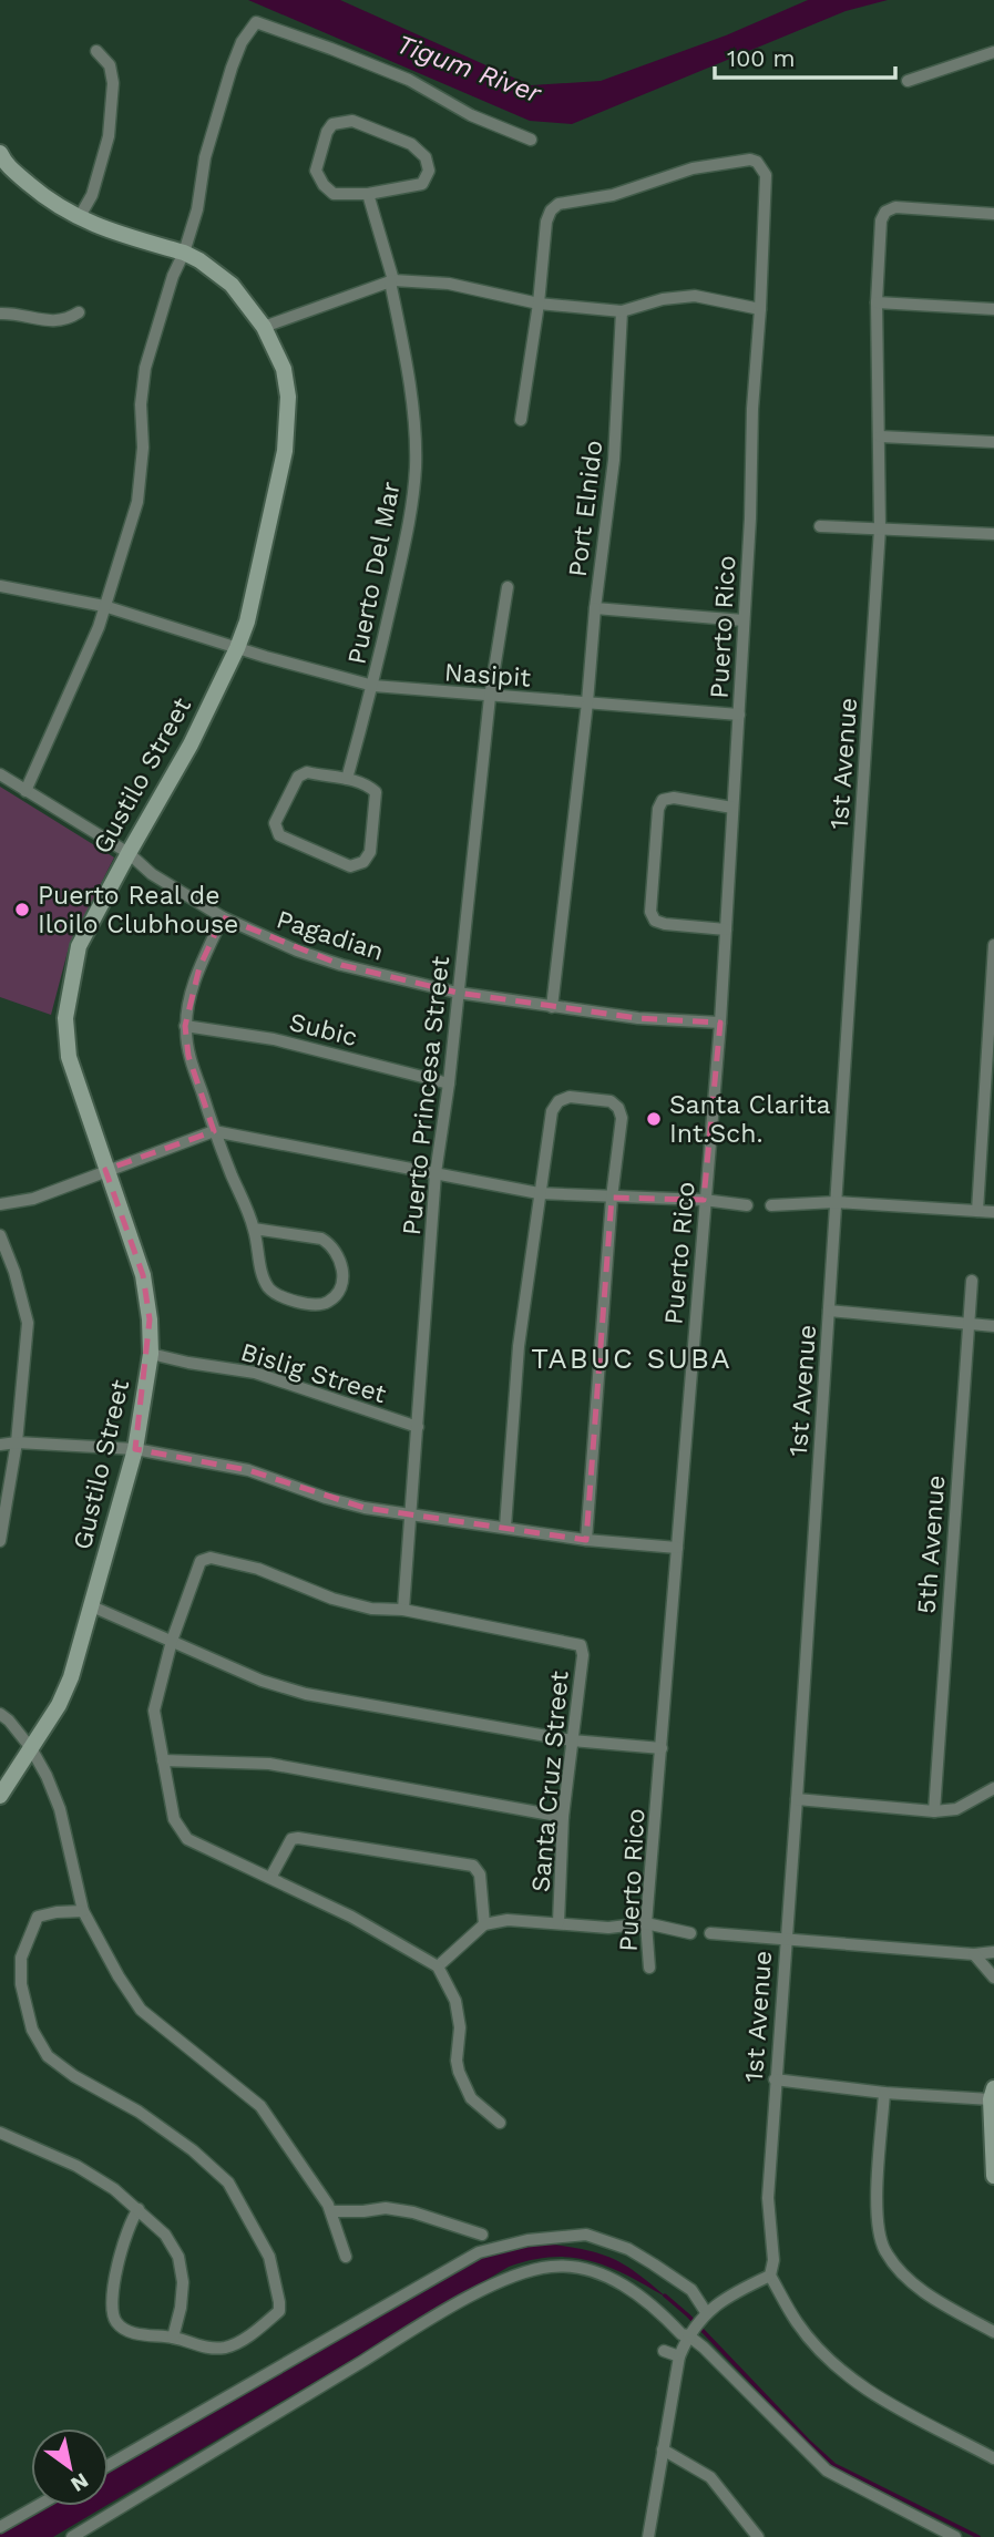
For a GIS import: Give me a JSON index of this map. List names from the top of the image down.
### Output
{
  "streets": {
    "street": [
      "Port Elnido",
      "Puerto Del Mar",
      "Puerto Rico",
      "Nasipit",
      "1st Avenue",
      "Gustilo Street",
      "Pagadian",
      "Subic",
      "Puerto Princesa Street",
      "Bislig Street",
      "5th Avenue",
      "Santa Cruz Street"
    ]
  },
  "crossings": [
    ["Port Elnido", "Puerto Rico"],
    ["Puerto Del Mar", "Nasipit"],
    ["Puerto Rico", "Nasipit"],
    ["Puerto Rico", "Pagadian"],
    ["Nasipit", "Gustilo Street"],
    ["Nasipit", "Puerto Princesa Street"],
    ["Gustilo Street", "Pagadian"],
    ["Gustilo Street", "Bislig Street"],
    ["Pagadian", "Puerto Princesa Street"],
    ["Subic", "Puerto Princesa Street"],
    ["Puerto Princesa Street", "Bislig Street"],
    ["Puerto Princesa Street", "Santa Cruz Street"]
  ],
  "districts": ["TABUC SUBA"],
  "water": ["Tigum River"],
  "places": ["Puerto Real de Iloilo Clubhouse", "Santa Clarita Int.Sch."],
  "scale_bar": "100 m",
  "north": "bottom right"
}
